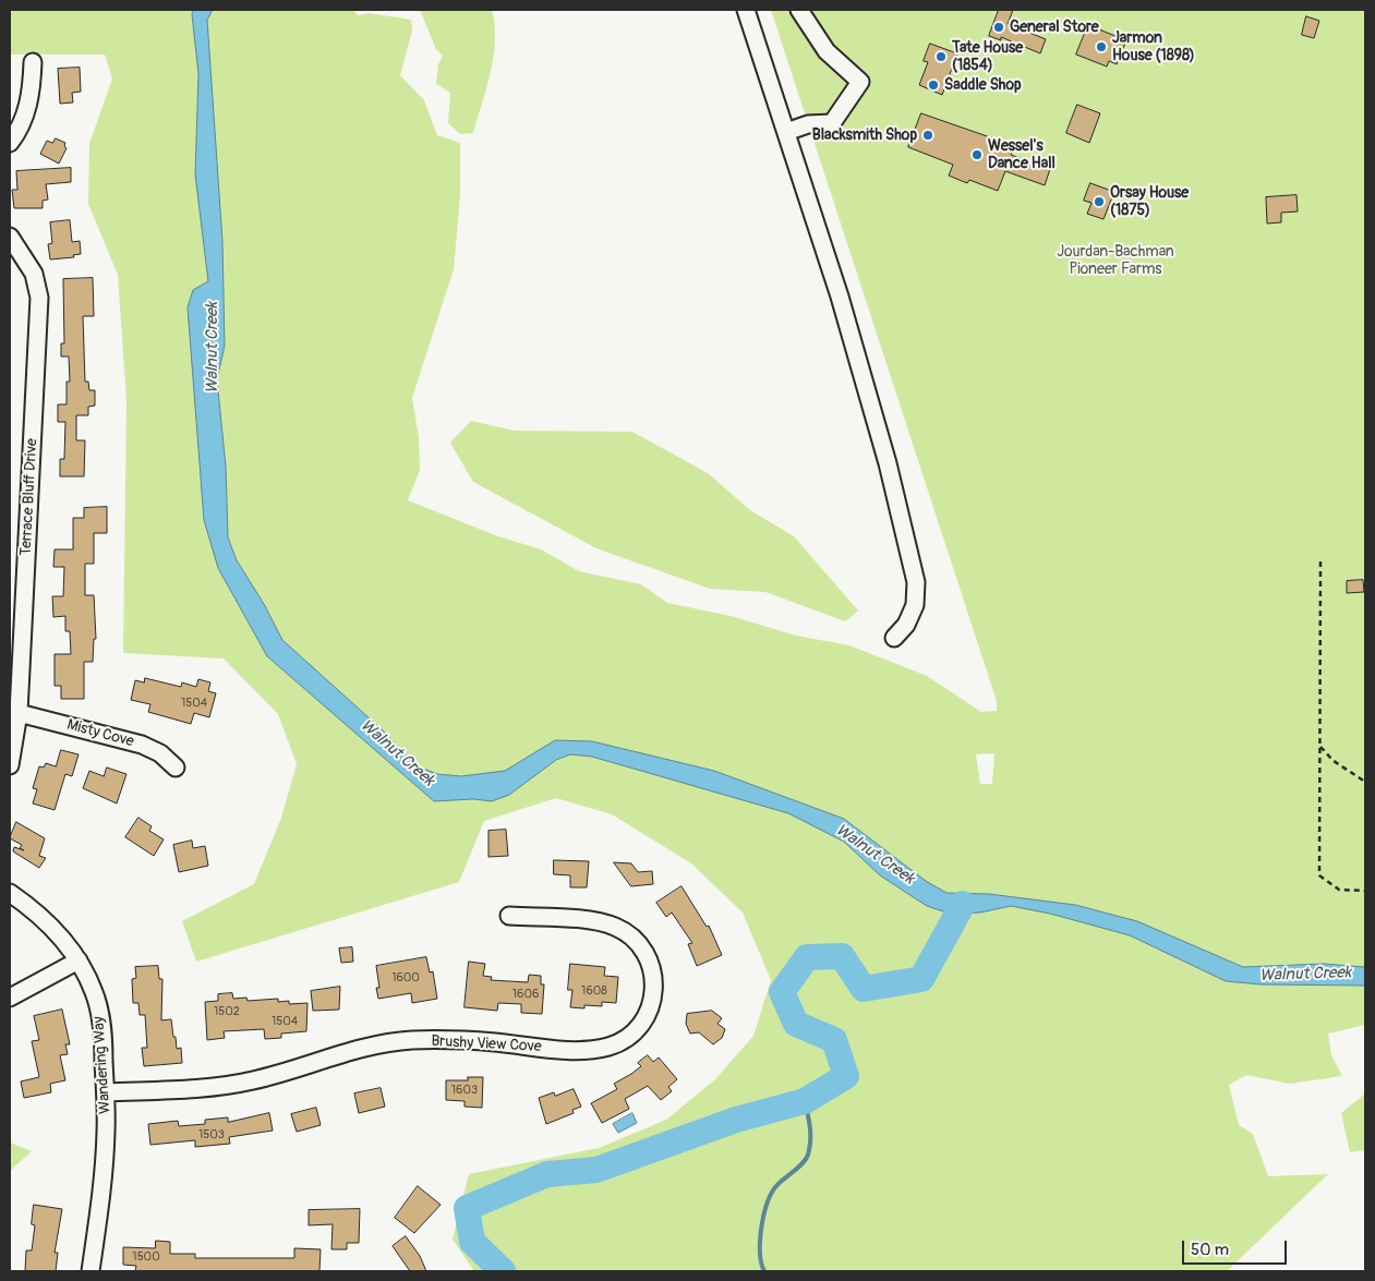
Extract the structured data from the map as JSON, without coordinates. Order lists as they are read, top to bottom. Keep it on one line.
{"streets":{"street":["Terrace Bluff Drive","Misty Cove","Brushy View Cove","Wandering Way"]},"crossings":[["Terrace Bluff Drive","Misty Cove"],["Brushy View Cove","Wandering Way"]],"water":["Walnut Creek"],"parks":["Jourdan-Bachman Pioneer Farms"],"places":["General Store","Jarmon House (1898)","Tate House (1854)","Saddle Shop","Blacksmith Shop","Wessel's Dance Hall","Orsay House (1875)"],"house_numbers":["1504","1600","1608","1606","1502","1504","1603","1503","1500"],"scale_bar":"50 m"}
